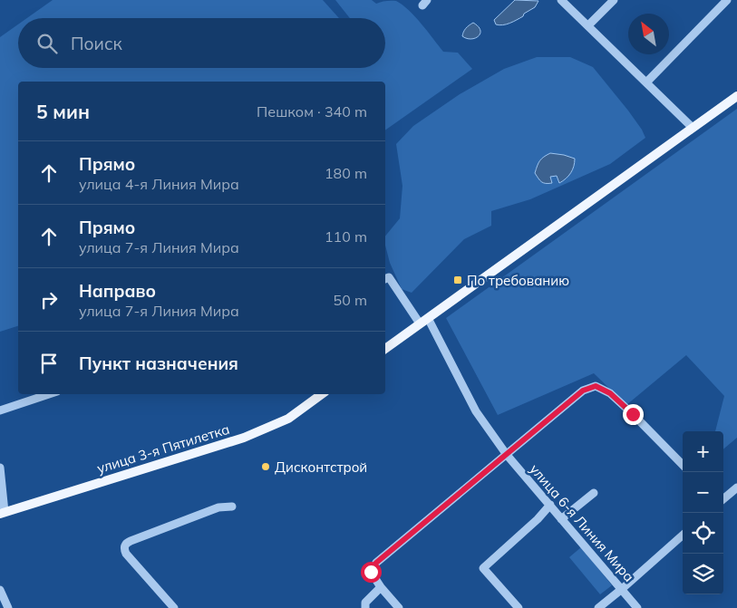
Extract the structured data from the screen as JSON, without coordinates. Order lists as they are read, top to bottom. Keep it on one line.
{"streets":{"main road":["улица 3-я Пятилетка"],"street":["улица 6-я Линия Мира"]},"places":{"transit":["По требованию"],"other":["Дисконтстрой"]},"north":"top left","page":{"search":"Поиск","heading":["5 мин","Пешком · 340 m"],"list":[["Прямо","улица 4-я Линия Мира","180 m"],["Прямо","улица 7-я Линия Мира","110 m"],["Направо","улица 7-я Линия Мира","50 m"],"Пункт назначения"],"map_buttons":["+","−"]}}
